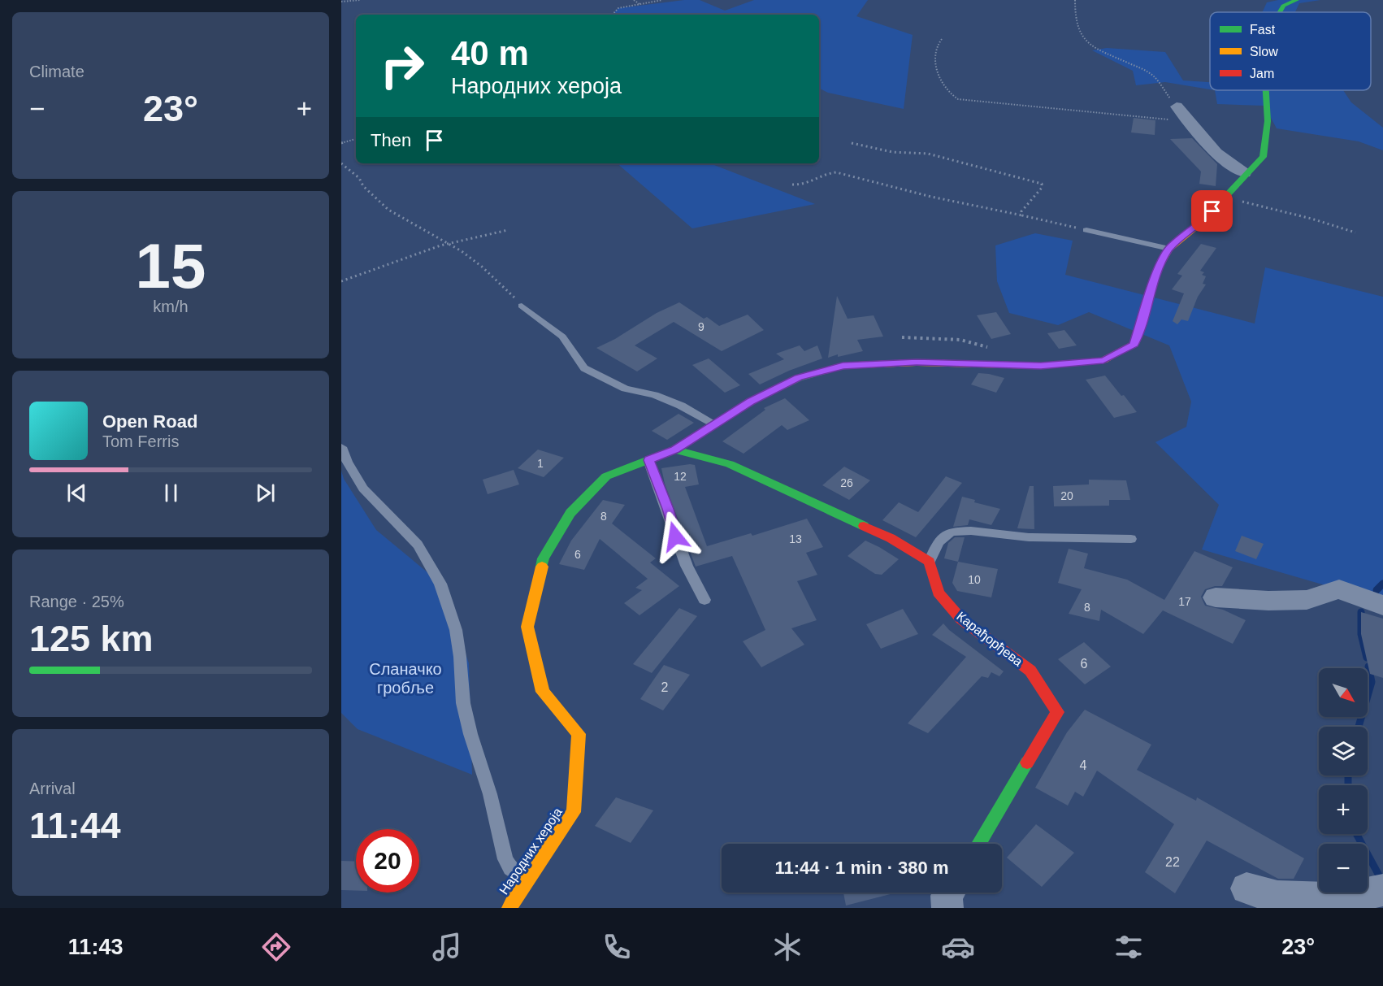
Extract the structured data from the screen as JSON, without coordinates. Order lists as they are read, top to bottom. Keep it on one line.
{"streets":{"street":["Карађорђева","Народних хероја"]},"parks":["Сланачко гробље"],"house_numbers":["9","1","12","26","20","8","13","6","10","17","8","6","2","4","22"],"legend":["Fast","Slow","Jam"],"north":"bottom right","page":{"tile":["Climate",["15","km/h"],["Range · 25%","125 km"],["Arrival","11:44"]],"turn":["40 m","Народних хероја"],"heat":["−","23°","+"],"then":"Then","song":["Open Road","Tom Ferris"],"map_buttons":["+","−"],"limit":"20","trip":"11:44 · 1 min · 380 m","tabs":["11:43","23°"]}}
